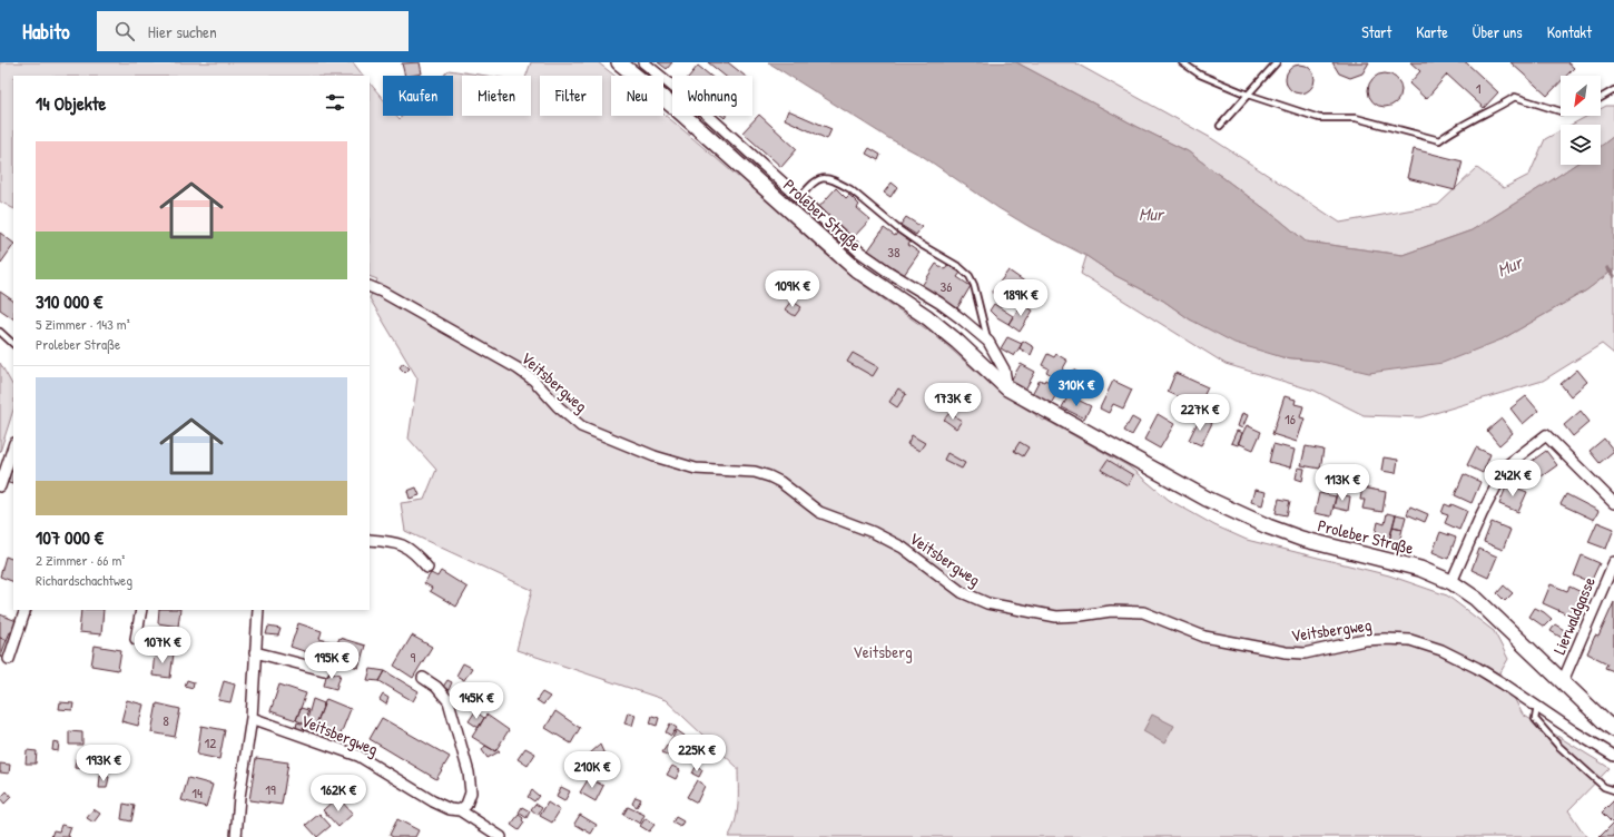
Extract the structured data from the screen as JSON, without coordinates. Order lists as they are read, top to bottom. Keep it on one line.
{"streets":{"main road":["Proleber Straße"],"street":["Veitsbergweg","Lierwaldgasse"]},"crossings":[["Proleber Straße","Lierwaldgasse"]],"water":["Mur"],"parks":["Veitsberg"],"house_numbers":["1","38","36","16","9","8","12","19","14"],"north":"bottom left","page":{"header":"Habito","search":"Hier suchen","nav":["Start","Karte","Über uns","Kontakt"],"chip":["Kaufen","Mieten","Filter","Neu","Wohnung"],"heading":"14 Objekte","list":[{"name":"310 000 €","note":"5 Zimmer · 143 m² · Proleber Straße"},{"name":"107 000 €","note":"2 Zimmer · 66 m² · Richardschachtweg"}],"price":["109K €","189K €","310K €","173K €","227K €","242K €","113K €","107K €","195K €","145K €","225K €","193K €","210K €","162K €"]}}
